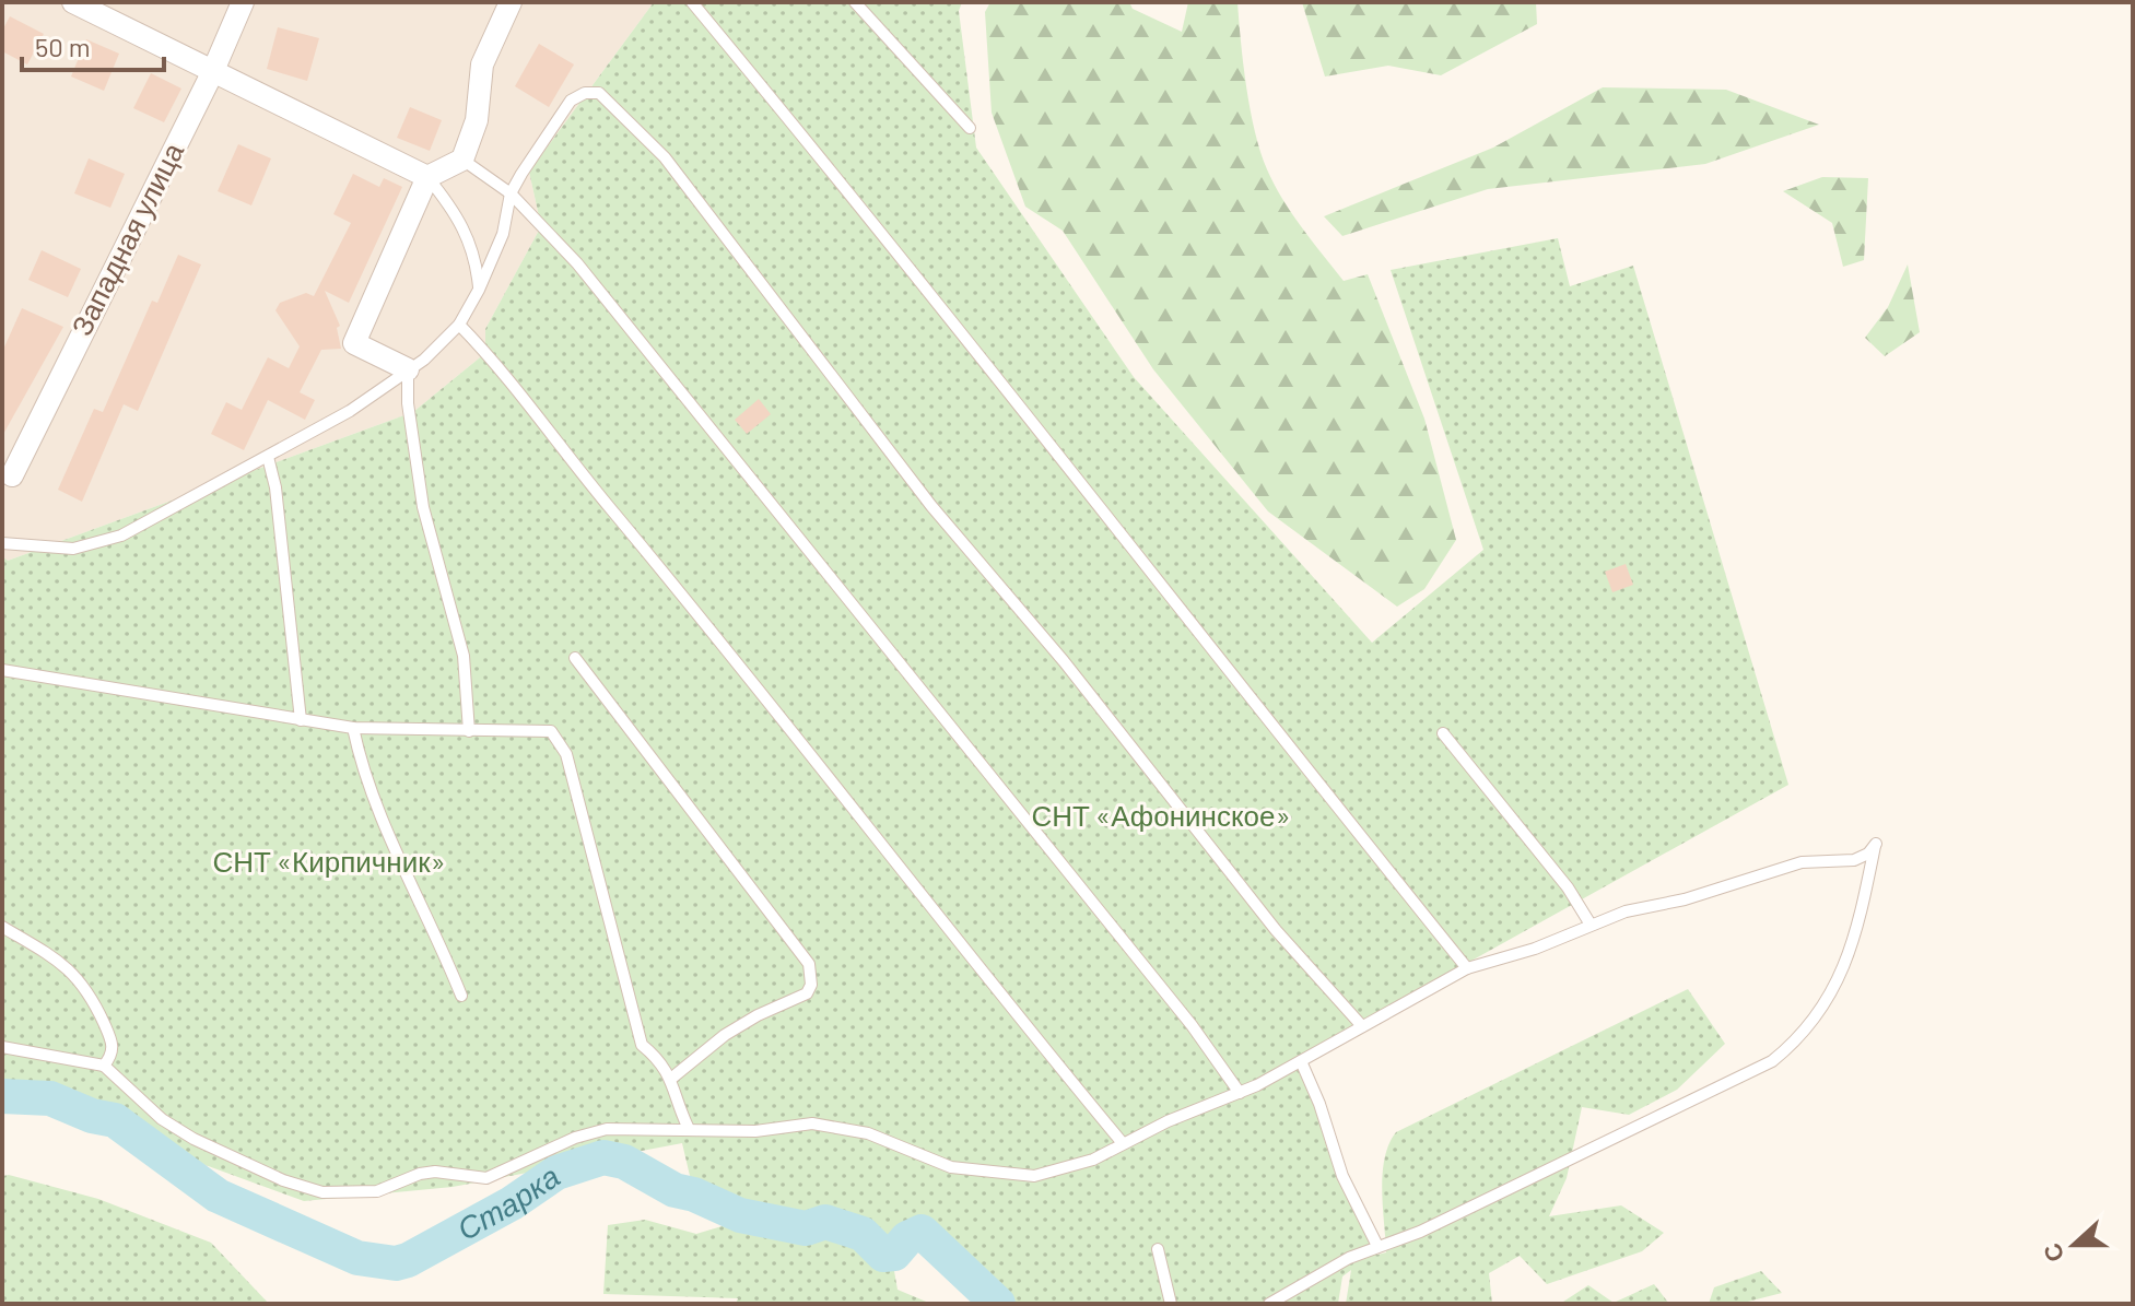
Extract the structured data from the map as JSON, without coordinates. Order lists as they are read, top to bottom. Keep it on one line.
{"streets":{"street":["Западная улица"]},"water":["Старка"],"parks":["СНТ «Афонинское»","СНТ «Кирпичник»"],"scale_bar":"50 m","north":"left"}
